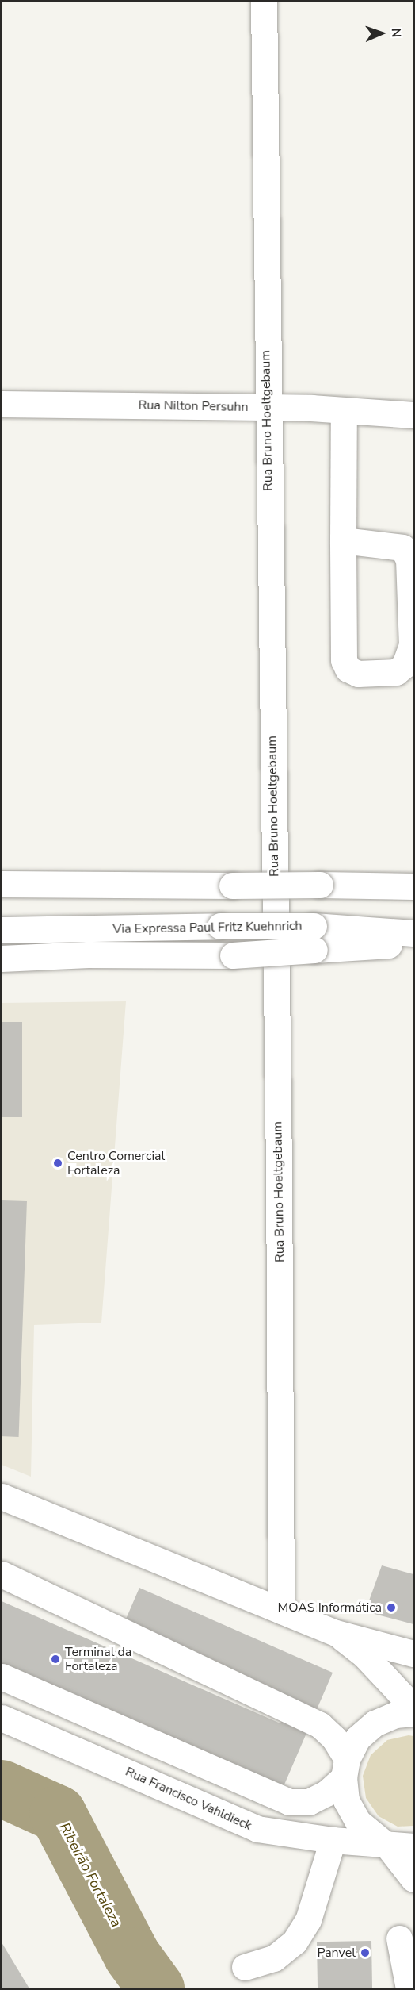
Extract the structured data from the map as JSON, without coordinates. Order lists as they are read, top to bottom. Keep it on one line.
{"streets":{"main road":["Rua Nilton Persuhn","Rua Bruno Hoeltgebaum","Via Expressa Paul Fritz Kuehnrich","Rua Francisco Vahldieck"]},"crossings":[["Rua Nilton Persuhn","Rua Bruno Hoeltgebaum"]],"water":["Ribeirão Fortaleza"],"places":["Centro Comercial Fortaleza","MOAS Informática","Terminal da Fortaleza","Panvel"],"north":"right"}
